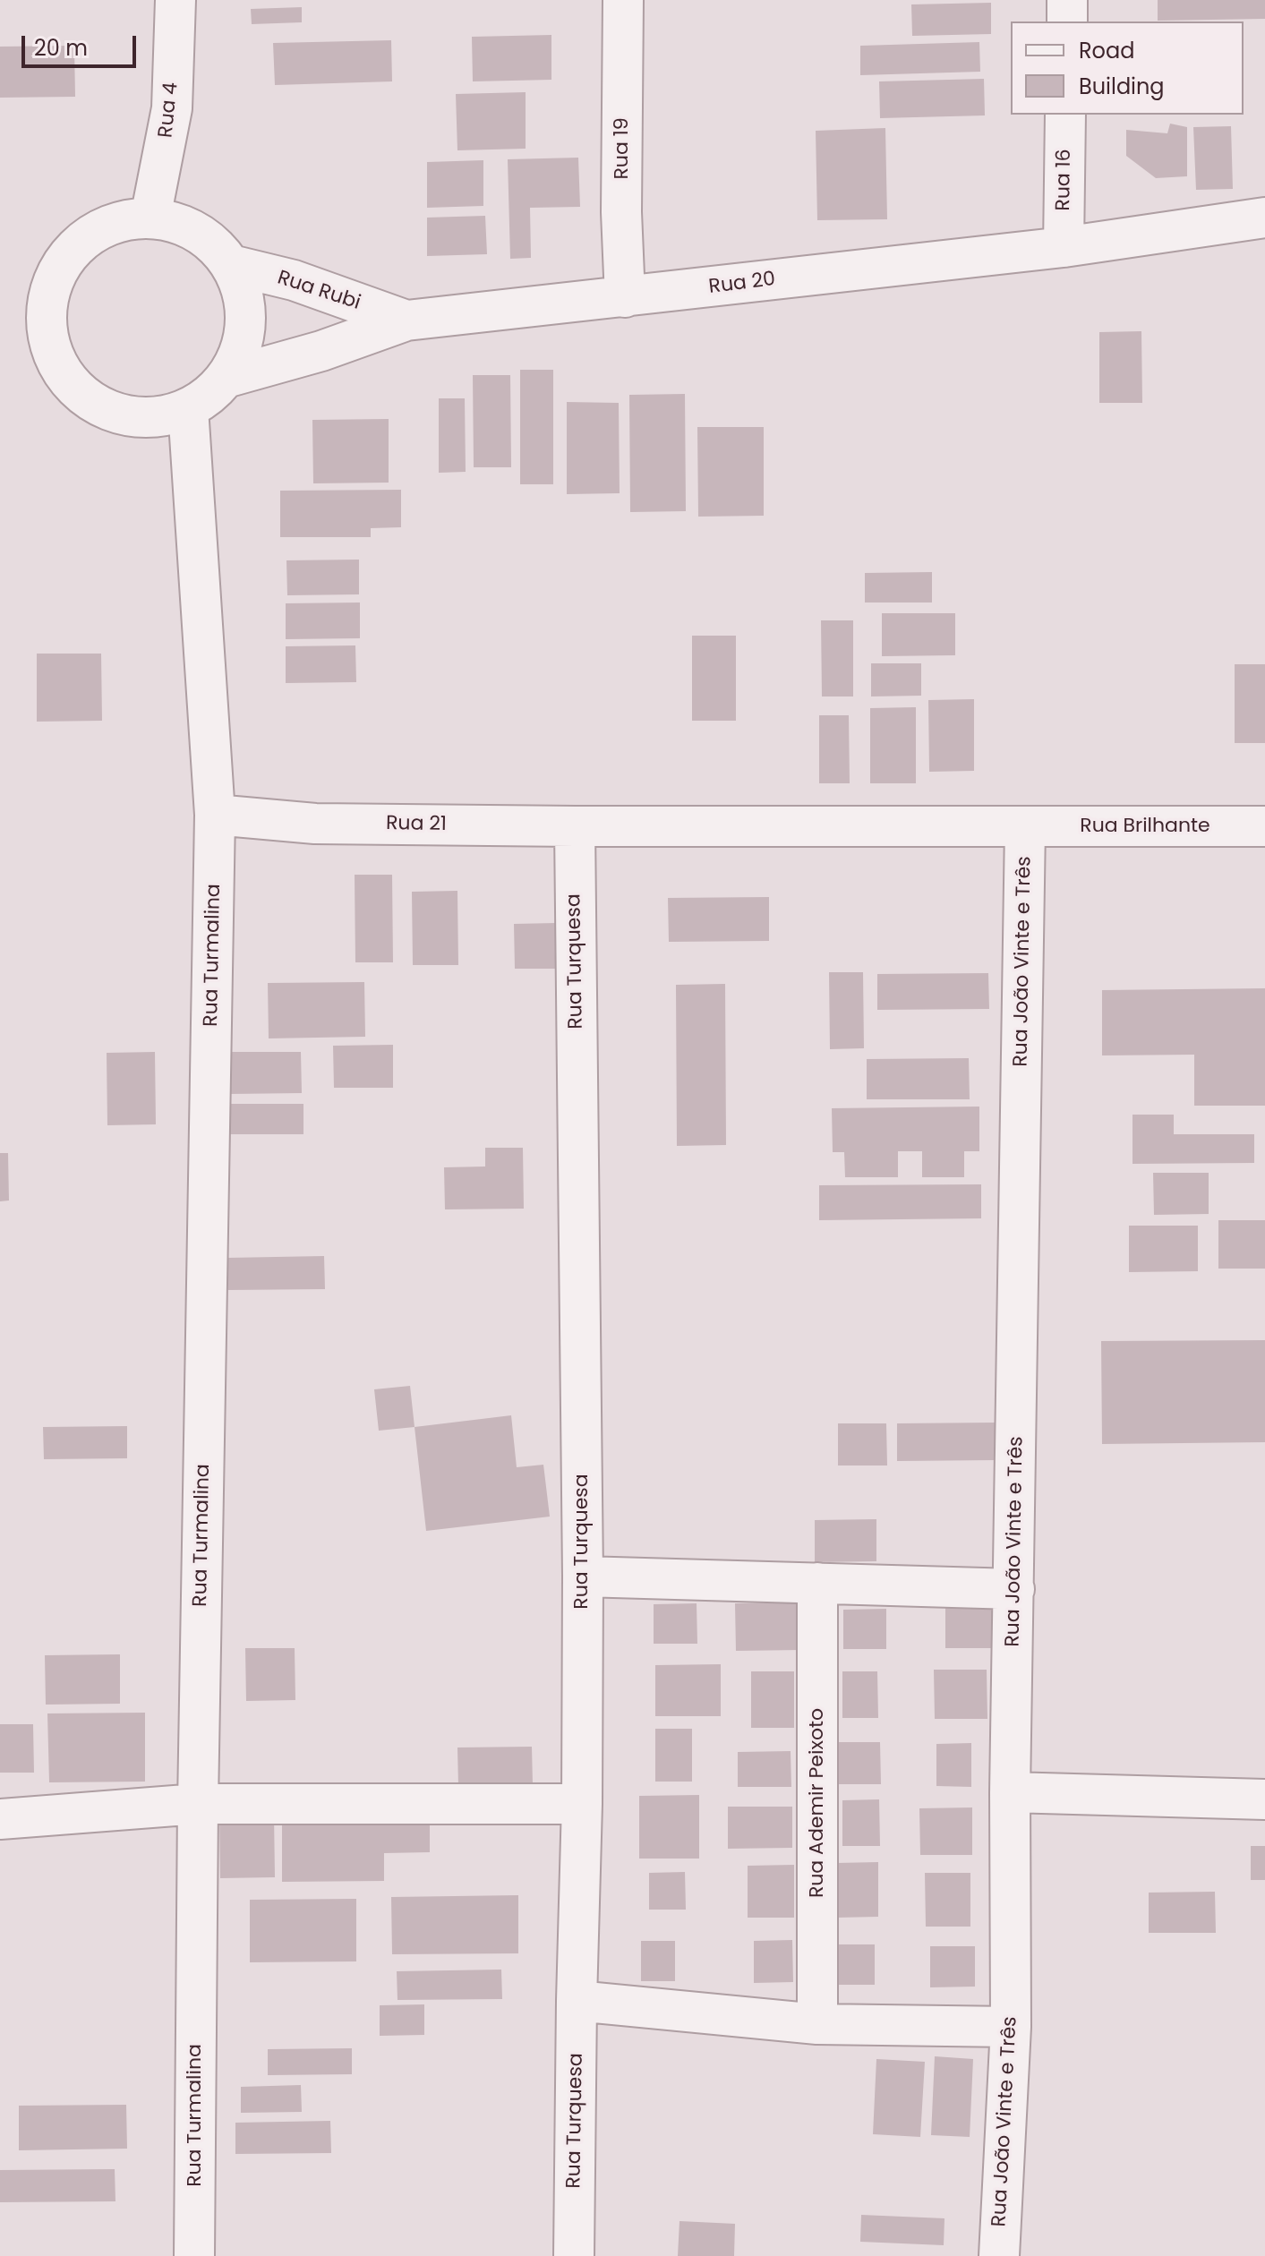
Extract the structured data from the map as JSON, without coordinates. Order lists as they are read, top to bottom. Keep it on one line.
{"streets":{"street":["Rua 4","Rua 19","Rua 16","Rua 20","Rua Rubi","Rua 21","Rua Brilhante","Rua Turmalina","Rua Turquesa","Rua João Vinte e Três","Rua Ademir Peixoto"]},"crossings":[["Rua 4","Rua 20"],["Rua 4","Rua Rubi"],["Rua 19","Rua 20"],["Rua 16","Rua 20"],["Rua 20","Rua Rubi"],["Rua 21","Rua Brilhante"],["Rua 21","Rua Turmalina"],["Rua 21","Rua Turquesa"],["Rua 21","Rua João Vinte e Três"],["Rua Brilhante","Rua João Vinte e Três"]],"legend":["Road","Building"],"scale_bar":"20 m"}
